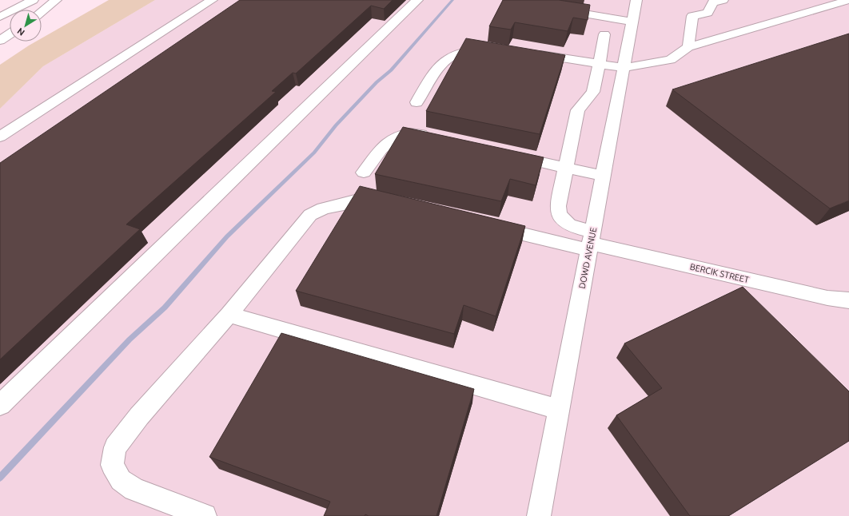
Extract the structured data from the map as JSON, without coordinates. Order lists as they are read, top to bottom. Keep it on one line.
{"streets":{"main road":["DOWD AVENUE","BERCIK STREET"]},"crossings":[["DOWD AVENUE","BERCIK STREET"]],"north":"bottom left"}
